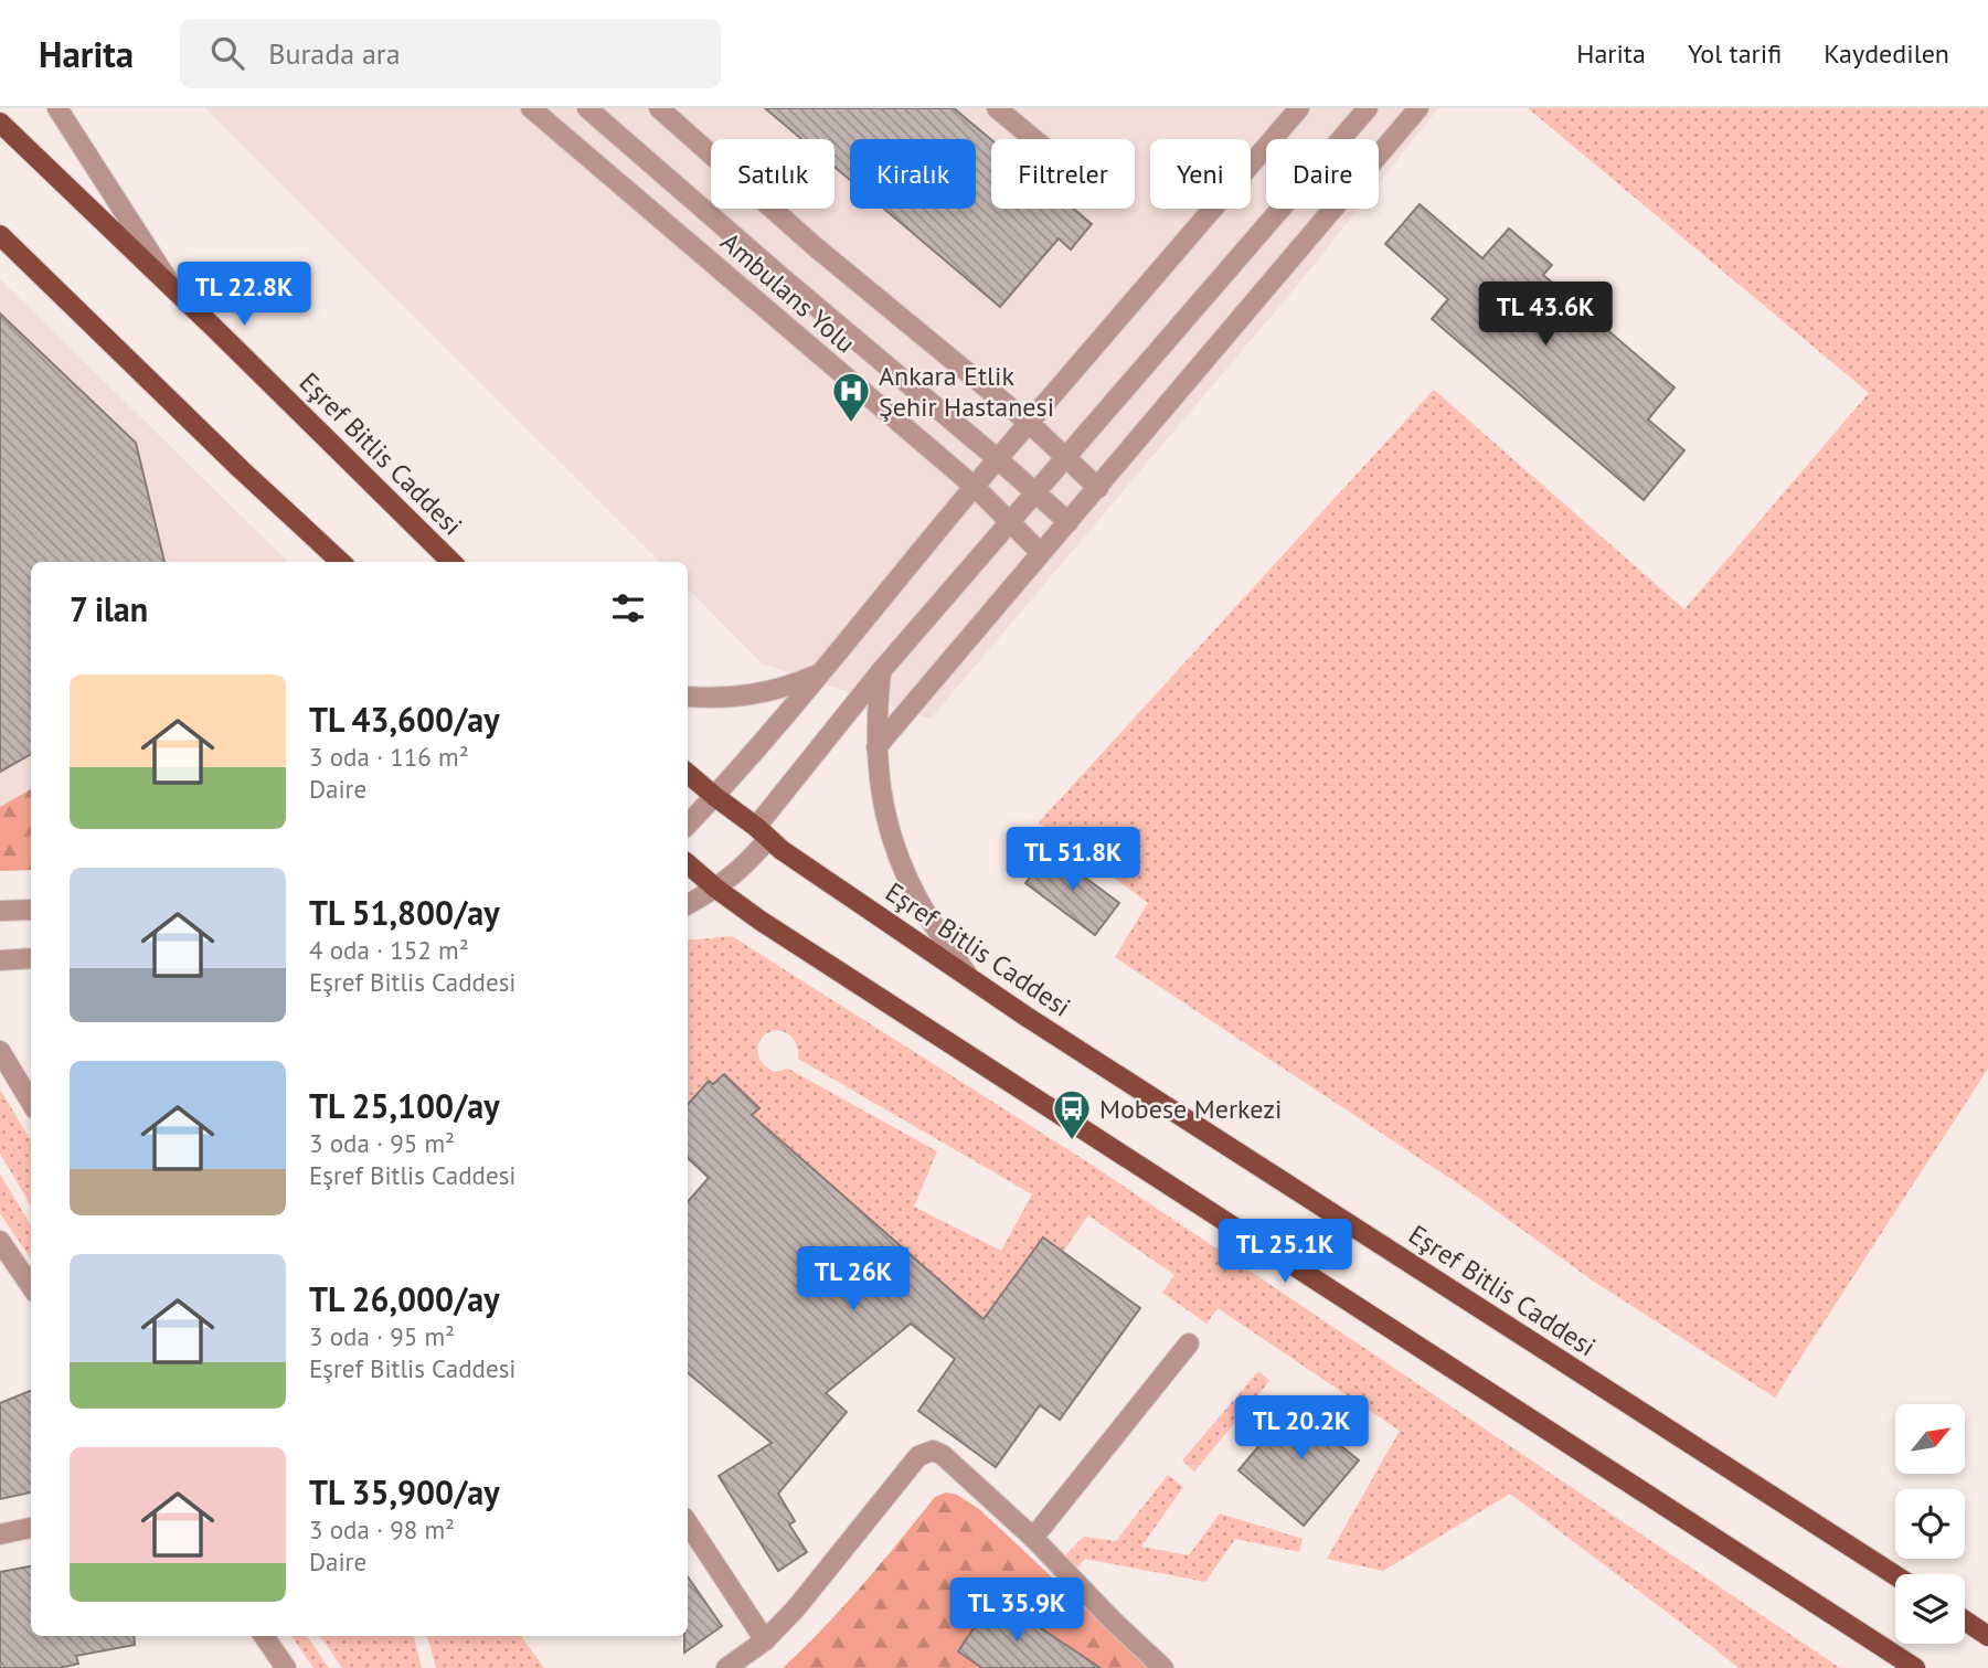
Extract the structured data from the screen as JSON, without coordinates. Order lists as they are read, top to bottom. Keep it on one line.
{"streets":{"main road":["Eşref Bitlis Caddesi"],"street":["Ambulans Yolu"]},"places":{"hospital":["Ankara Etlik Şehir Hastanesi"],"bus stop":["Mobese Merkezi"]},"north":"top right","page":{"header":"Harita","search":"Burada ara","nav":["Harita","Yol tarifi","Kaydedilen"],"chip":["Satılık","Kiralık","Filtreler","Yeni","Daire"],"price":["TL 22.8K","TL 43.6K","TL 51.8K","TL 25.1K","TL 26K","TL 20.2K","TL 35.9K"],"heading":"7 ilan","list":[{"name":"TL 43,600/ay","note":"3 oda · 116 m² · Daire"},{"name":"TL 51,800/ay","note":"4 oda · 152 m² · Eşref Bitlis Caddesi"},{"name":"TL 25,100/ay","note":"3 oda · 95 m² · Eşref Bitlis Caddesi"},{"name":"TL 26,000/ay","note":"3 oda · 95 m² · Eşref Bitlis Caddesi"},{"name":"TL 35,900/ay","note":"3 oda · 98 m² · Daire"}]}}
